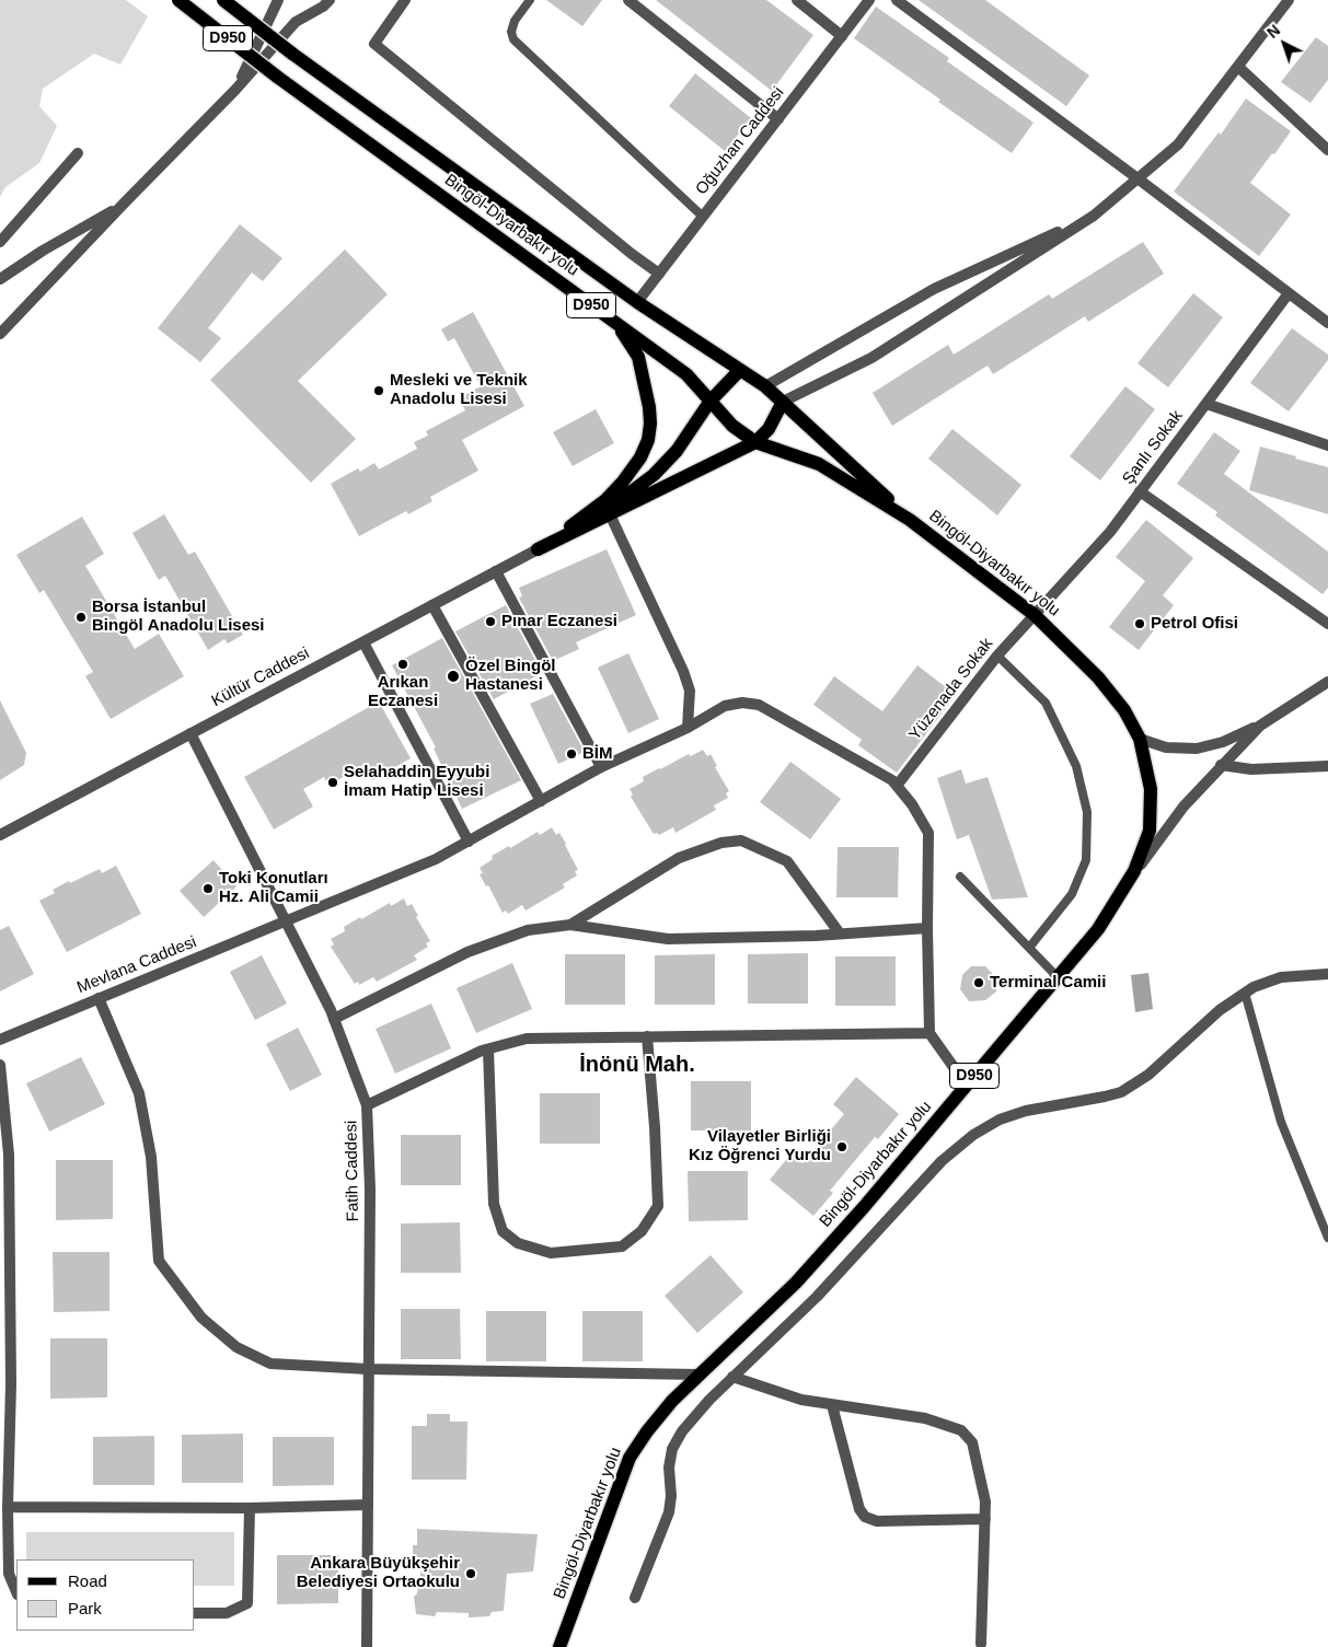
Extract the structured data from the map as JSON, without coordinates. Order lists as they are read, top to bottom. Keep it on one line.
{"streets":{"main road":["D950","Bingöl-Diyarbakır yolu"],"street":["Oğuzhan Caddesi","Şanlı Sokak","Kültür Caddesi","Yüzenada Sokak","Mevlana Caddesi","Fatih Caddesi"]},"crossings":[["Oğuzhan Caddesi","Bingöl-Diyarbakır yolu"],["Bingöl-Diyarbakır yolu","Şanlı Sokak"],["Bingöl-Diyarbakır yolu","Yüzenada Sokak"],["Şanlı Sokak","Yüzenada Sokak"],["Kültür Caddesi","Fatih Caddesi"],["Yüzenada Sokak","Mevlana Caddesi"],["Mevlana Caddesi","Fatih Caddesi"]],"districts":["İnönü Mah."],"places":["Mesleki ve Teknik Anadolu Lisesi","Borsa İstanbul Bingöl Anadolu Lisesi","Pınar Eczanesi","Petrol Ofisi","Arıkan Eczanesi","Özel Bingöl Hastanesi","BİM","Selahaddin Eyyubi İmam Hatip Lisesi","Toki Konutları Hz. Ali Camii","Terminal Camii","Vilayetler Birliği Kız Öğrenci Yurdu","Ankara Büyükşehir Belediyesi Ortaokulu"],"legend":["Road","Park"],"north":"top left"}
